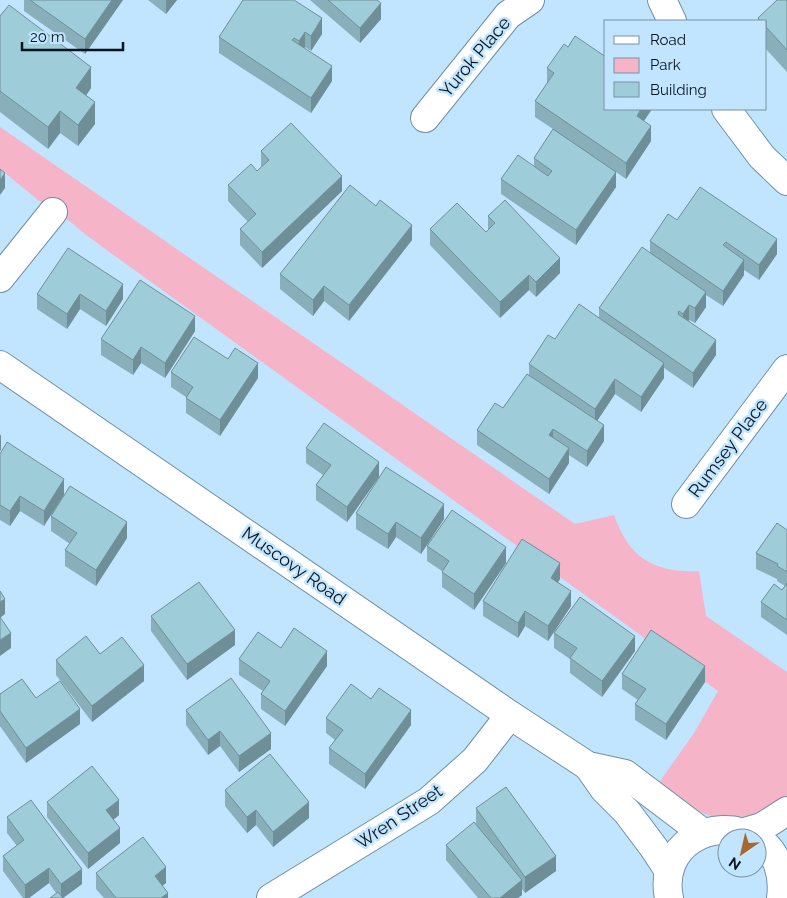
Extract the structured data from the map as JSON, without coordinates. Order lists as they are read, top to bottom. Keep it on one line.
{"streets":{"street":["Yurok Place","Rumsey Place","Muscovy Road","Wren Street"]},"crossings":[["Muscovy Road","Wren Street"]],"legend":["Road","Park","Building"],"scale_bar":"20 m","north":"bottom left"}
